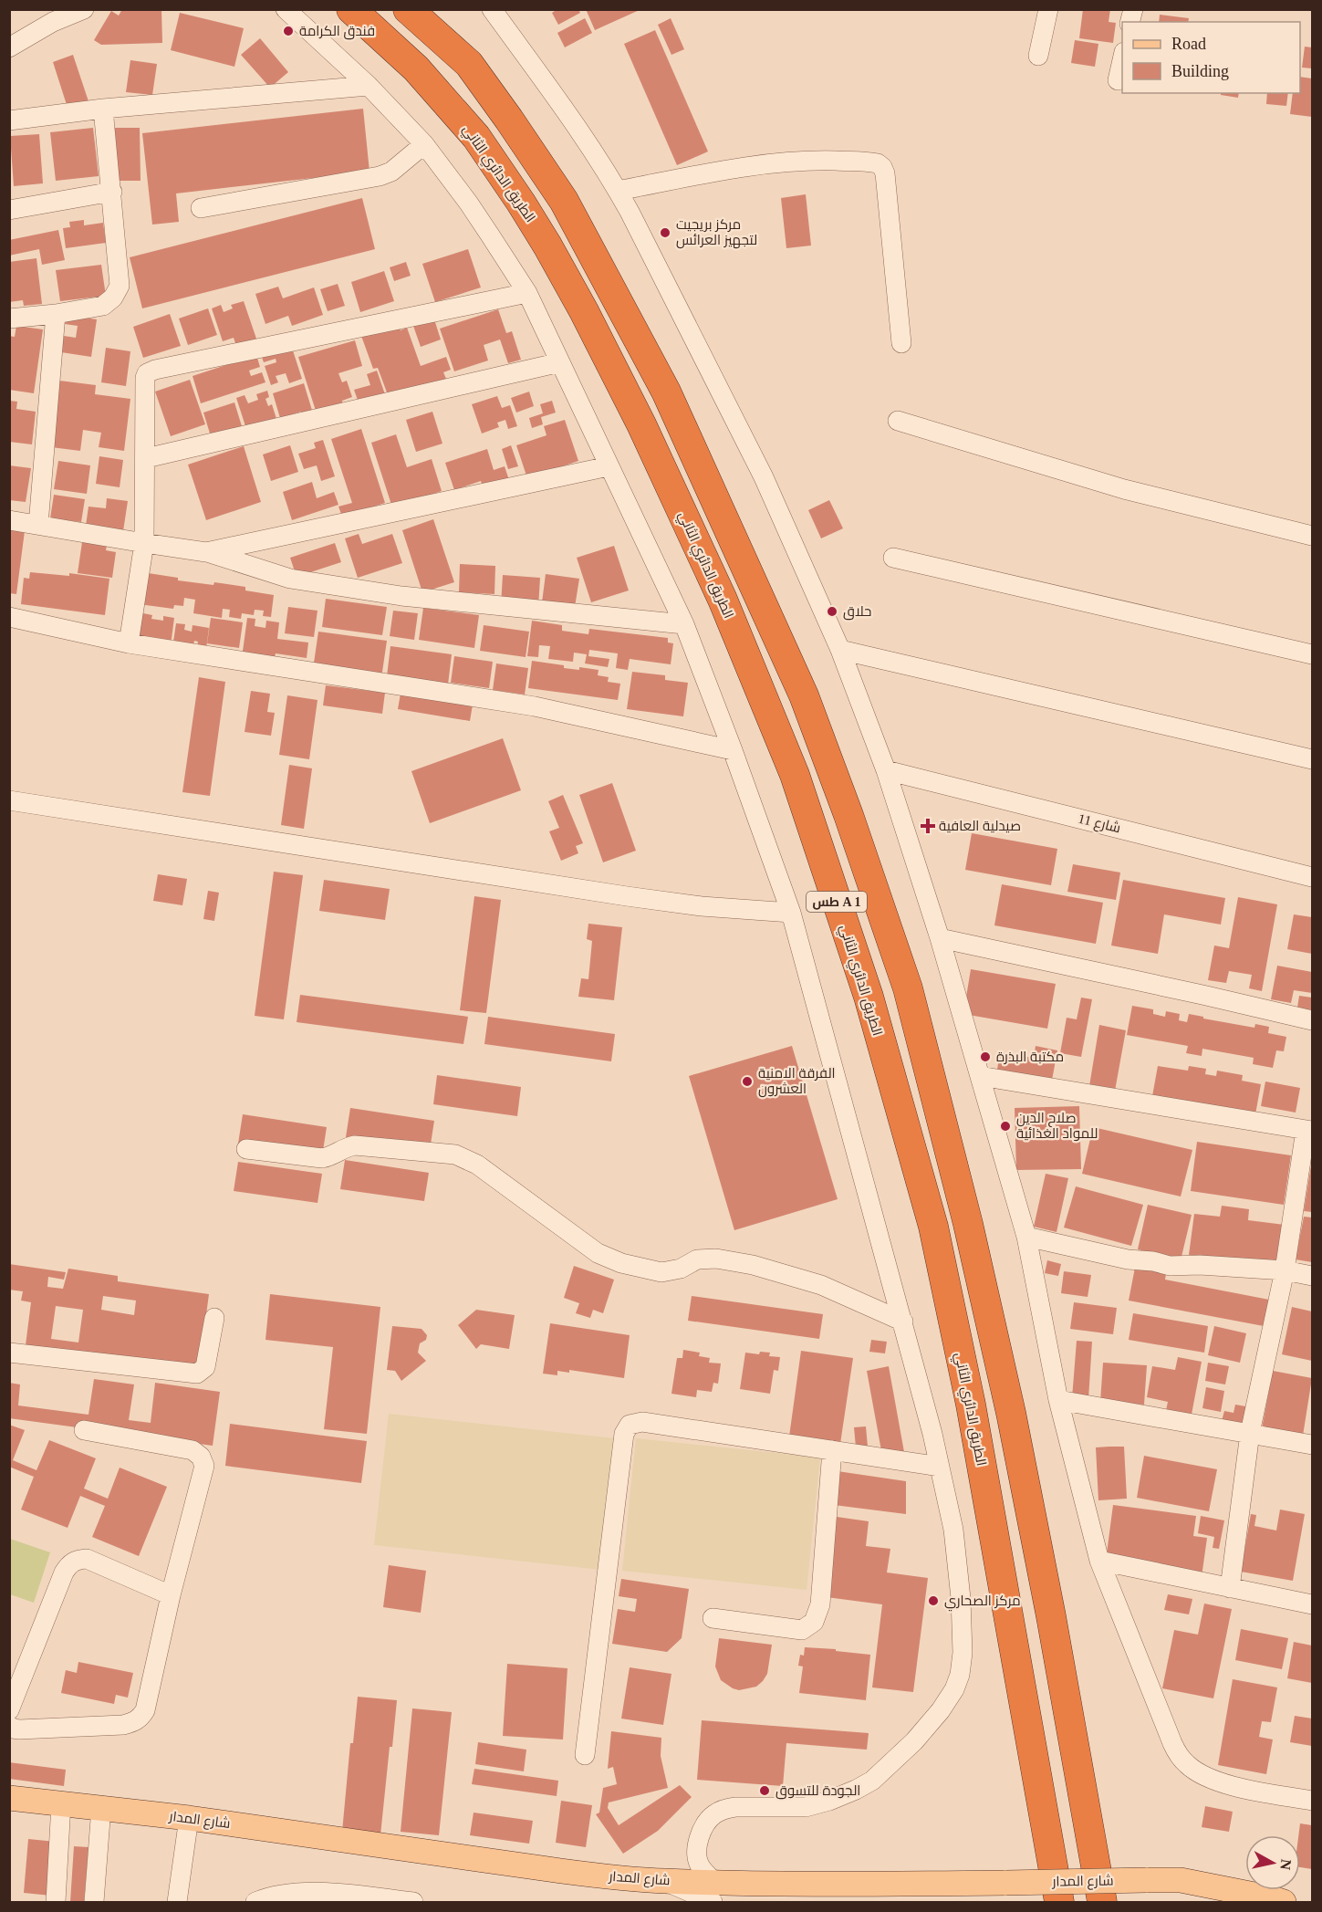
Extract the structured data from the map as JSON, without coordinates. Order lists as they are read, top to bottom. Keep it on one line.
{"streets":{"highway":["الطريق الدائري الثاني","طس A 1"],"main road":["شارع المدار"],"street":["شارع 11"]},"places":{"other":["فندق الكرامة","مركز بريجيت لتجهيز العرائس","حلاق","مكتبة البذرة","الفرقة الامنية العشرون","صلاح الدين للمواد الغذائية","مركز الصحاري","الجودة للتسوق"],"health":["صيدلية العافية"]},"legend":["Road","Building"],"north":"right"}
